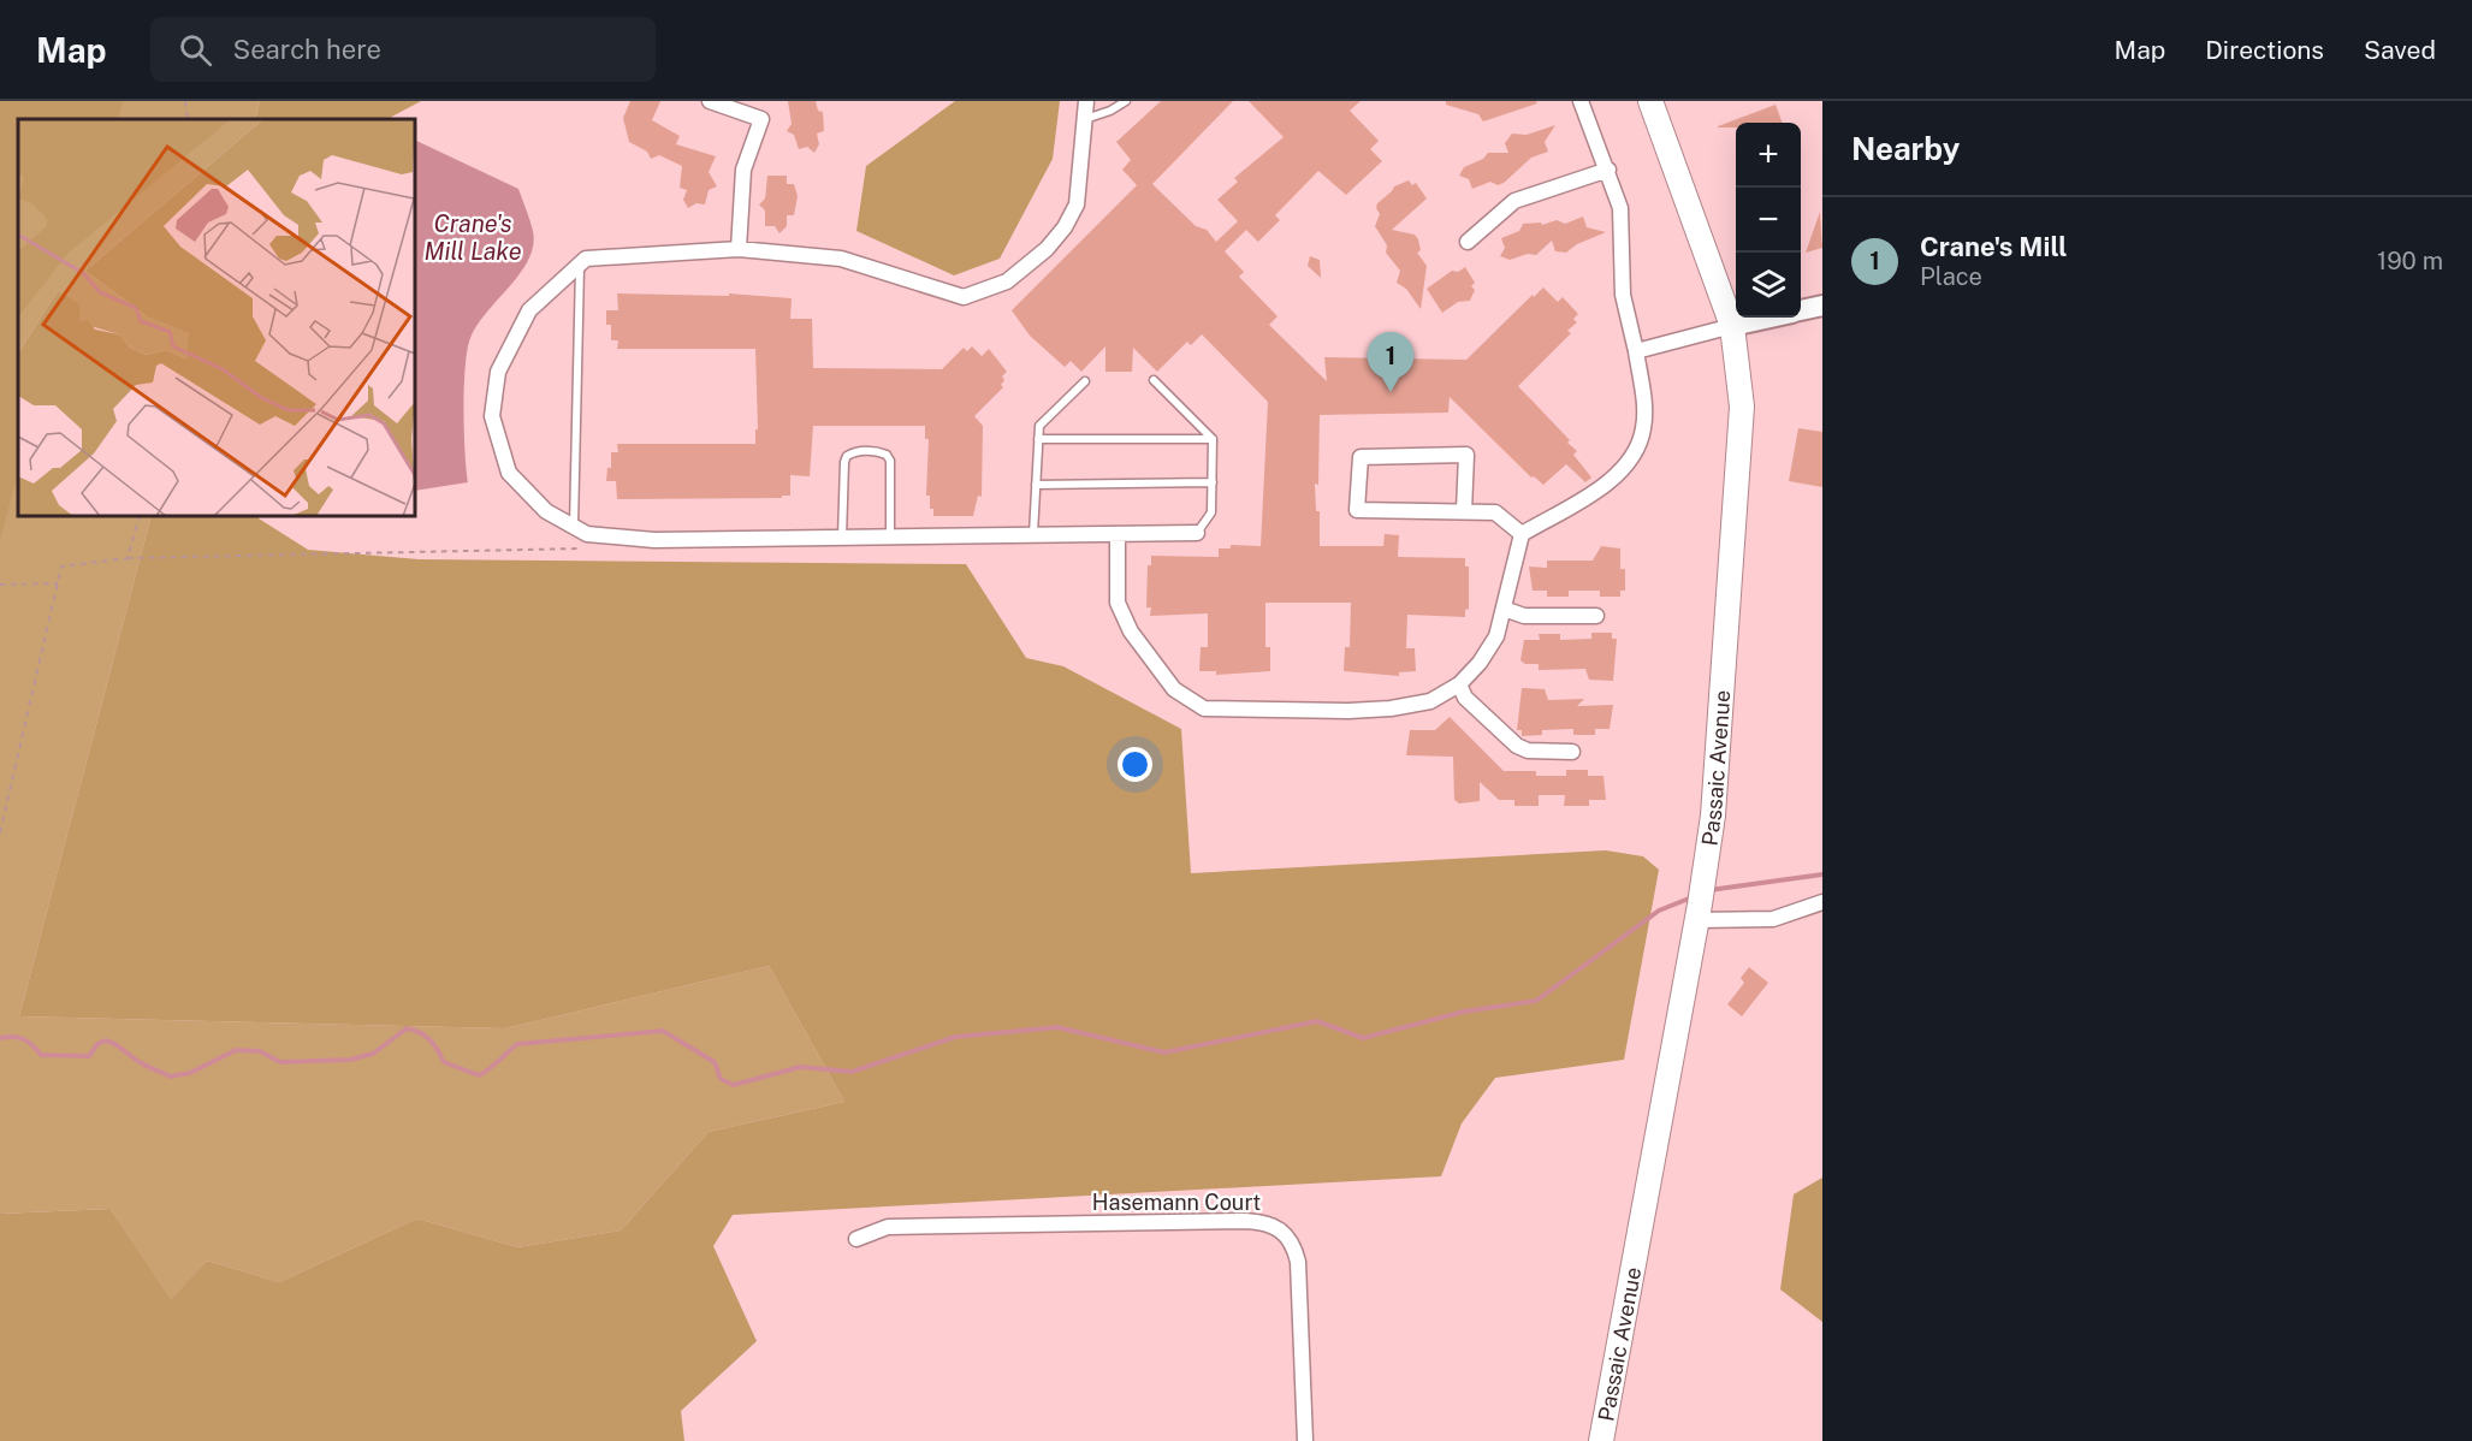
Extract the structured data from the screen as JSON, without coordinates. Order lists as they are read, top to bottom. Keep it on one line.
{"streets":{"main road":["Passaic Avenue"],"street":["Hasemann Court"]},"water":["Crane's Mill Lake"],"page":{"header":"Map","search":"Search here","nav":["Map","Directions","Saved"],"heading":"Nearby","map_buttons":["+","−"],"list":[{"mark":"1","name":"Crane's Mill","note":"Place","value":"190 m"}],"pins":"1"}}
